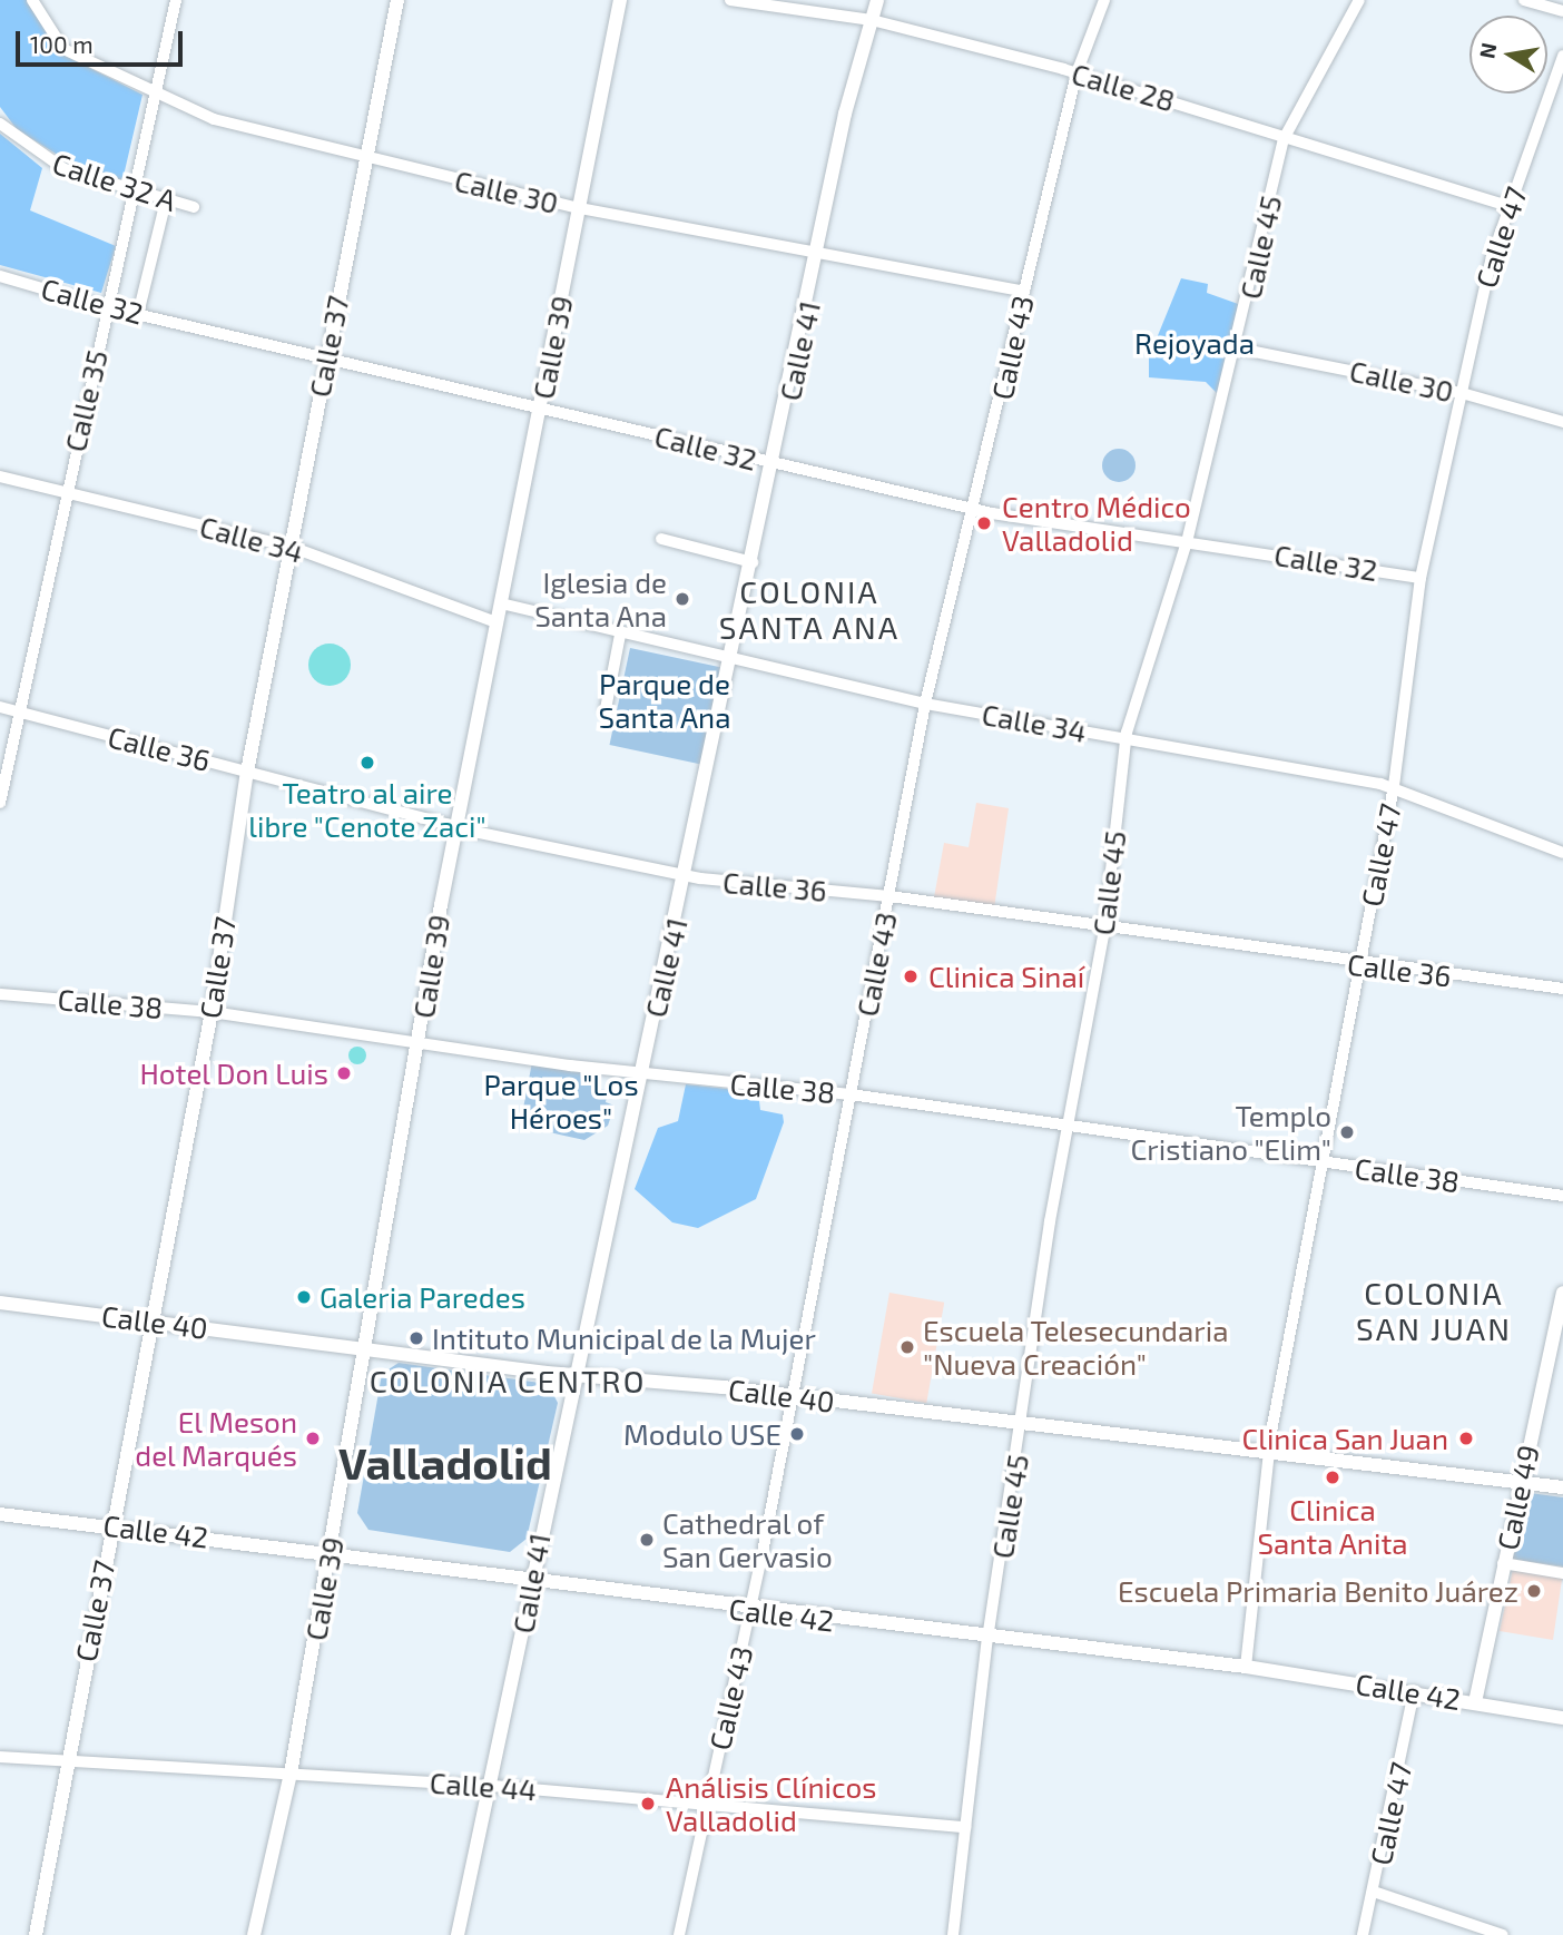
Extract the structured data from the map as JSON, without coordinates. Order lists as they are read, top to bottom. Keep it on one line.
{"streets":{"main road":["Calle 37","Calle 39","Calle 41","Calle 40","Calle 49","Calle 42"],"street":["Calle 28","Calle 32 A","Calle 30","Calle 47","Calle 45","Calle 32","Calle 43","Calle 35","Calle 34","Calle 36","Calle 38","Calle 44"]},"crossings":[["Calle 28","Calle 47"],["Calle 28","Calle 45"],["Calle 28","Calle 43"],["Calle 28","Calle 41"],["Calle 32 A","Calle 35"],["Calle 30","Calle 47"],["Calle 30","Calle 45"],["Calle 30","Calle 37"],["Calle 30","Calle 39"],["Calle 30","Calle 43"],["Calle 30","Calle 41"],["Calle 30","Calle 35"],["Calle 47","Calle 32"],["Calle 47","Calle 34"],["Calle 47","Calle 36"],["Calle 47","Calle 38"],["Calle 47","Calle 40"],["Calle 47","Calle 42"],["Calle 45","Calle 32"],["Calle 45","Calle 34"],["Calle 45","Calle 36"],["Calle 45","Calle 38"],["Calle 45","Calle 40"],["Calle 45","Calle 42"],["Calle 45","Calle 44"],["Calle 32","Calle 37"],["Calle 32","Calle 39"],["Calle 32","Calle 43"],["Calle 32","Calle 41"],["Calle 32","Calle 35"],["Calle 37","Calle 34"],["Calle 37","Calle 36"],["Calle 37","Calle 38"],["Calle 37","Calle 40"],["Calle 37","Calle 42"],["Calle 37","Calle 44"],["Calle 39","Calle 34"],["Calle 39","Calle 36"],["Calle 39","Calle 38"],["Calle 39","Calle 40"],["Calle 39","Calle 42"],["Calle 39","Calle 44"],["Calle 43","Calle 34"],["Calle 43","Calle 36"],["Calle 43","Calle 38"],["Calle 43","Calle 40"],["Calle 43","Calle 42"],["Calle 43","Calle 44"],["Calle 41","Calle 34"],["Calle 41","Calle 36"],["Calle 41","Calle 38"],["Calle 41","Calle 40"],["Calle 41","Calle 42"],["Calle 41","Calle 44"],["Calle 35","Calle 34"],["Calle 35","Calle 36"],["Calle 40","Calle 49"],["Calle 49","Calle 42"]],"districts":["COLONIA SANTA ANA","COLONIA SAN JUAN","COLONIA CENTRO","Valladolid"],"parks":["Rejoyada","Parque de Santa Ana","Parque \"Los Héroes\""],"places":["Centro Médico Valladolid","Iglesia de Santa Ana","Teatro al aire libre \"Cenote Zaci\"","Clinica Sinaí","Hotel Don Luis","Templo Cristiano \"Elim\"","Galeria Paredes","Intituto Municipal de la Mujer","Escuela Telesecundaria \"Nueva Creación\"","Modulo USE","El Meson del Marqués","Clinica San Juan","Clinica Santa Anita","Cathedral of San Gervasio","Escuela Primaria Benito Juárez","Análisis Clínicos Valladolid"],"scale_bar":"100 m","north":"left"}
